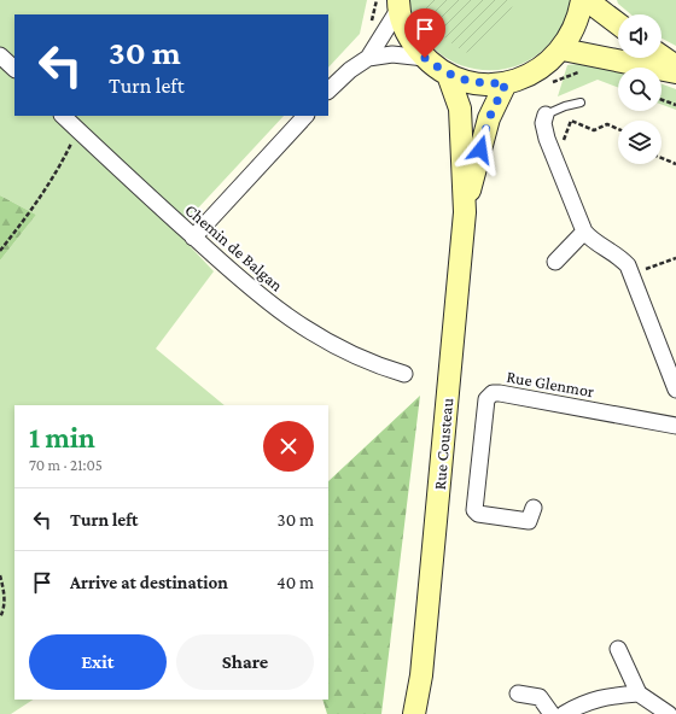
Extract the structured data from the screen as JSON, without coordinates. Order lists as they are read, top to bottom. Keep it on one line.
{"streets":{"main road":["Rue Cousteau"],"street":["Chemin de Balgan","Rue Glenmor"]},"page":{"turn":["30 m","Turn left"],"heading":["1 min","70 m · 21:05"],"list":[{"name":"Turn left","value":"30 m"},{"name":"Arrive at destination","value":"40 m"}],"buttons":["Exit","Share"]}}
